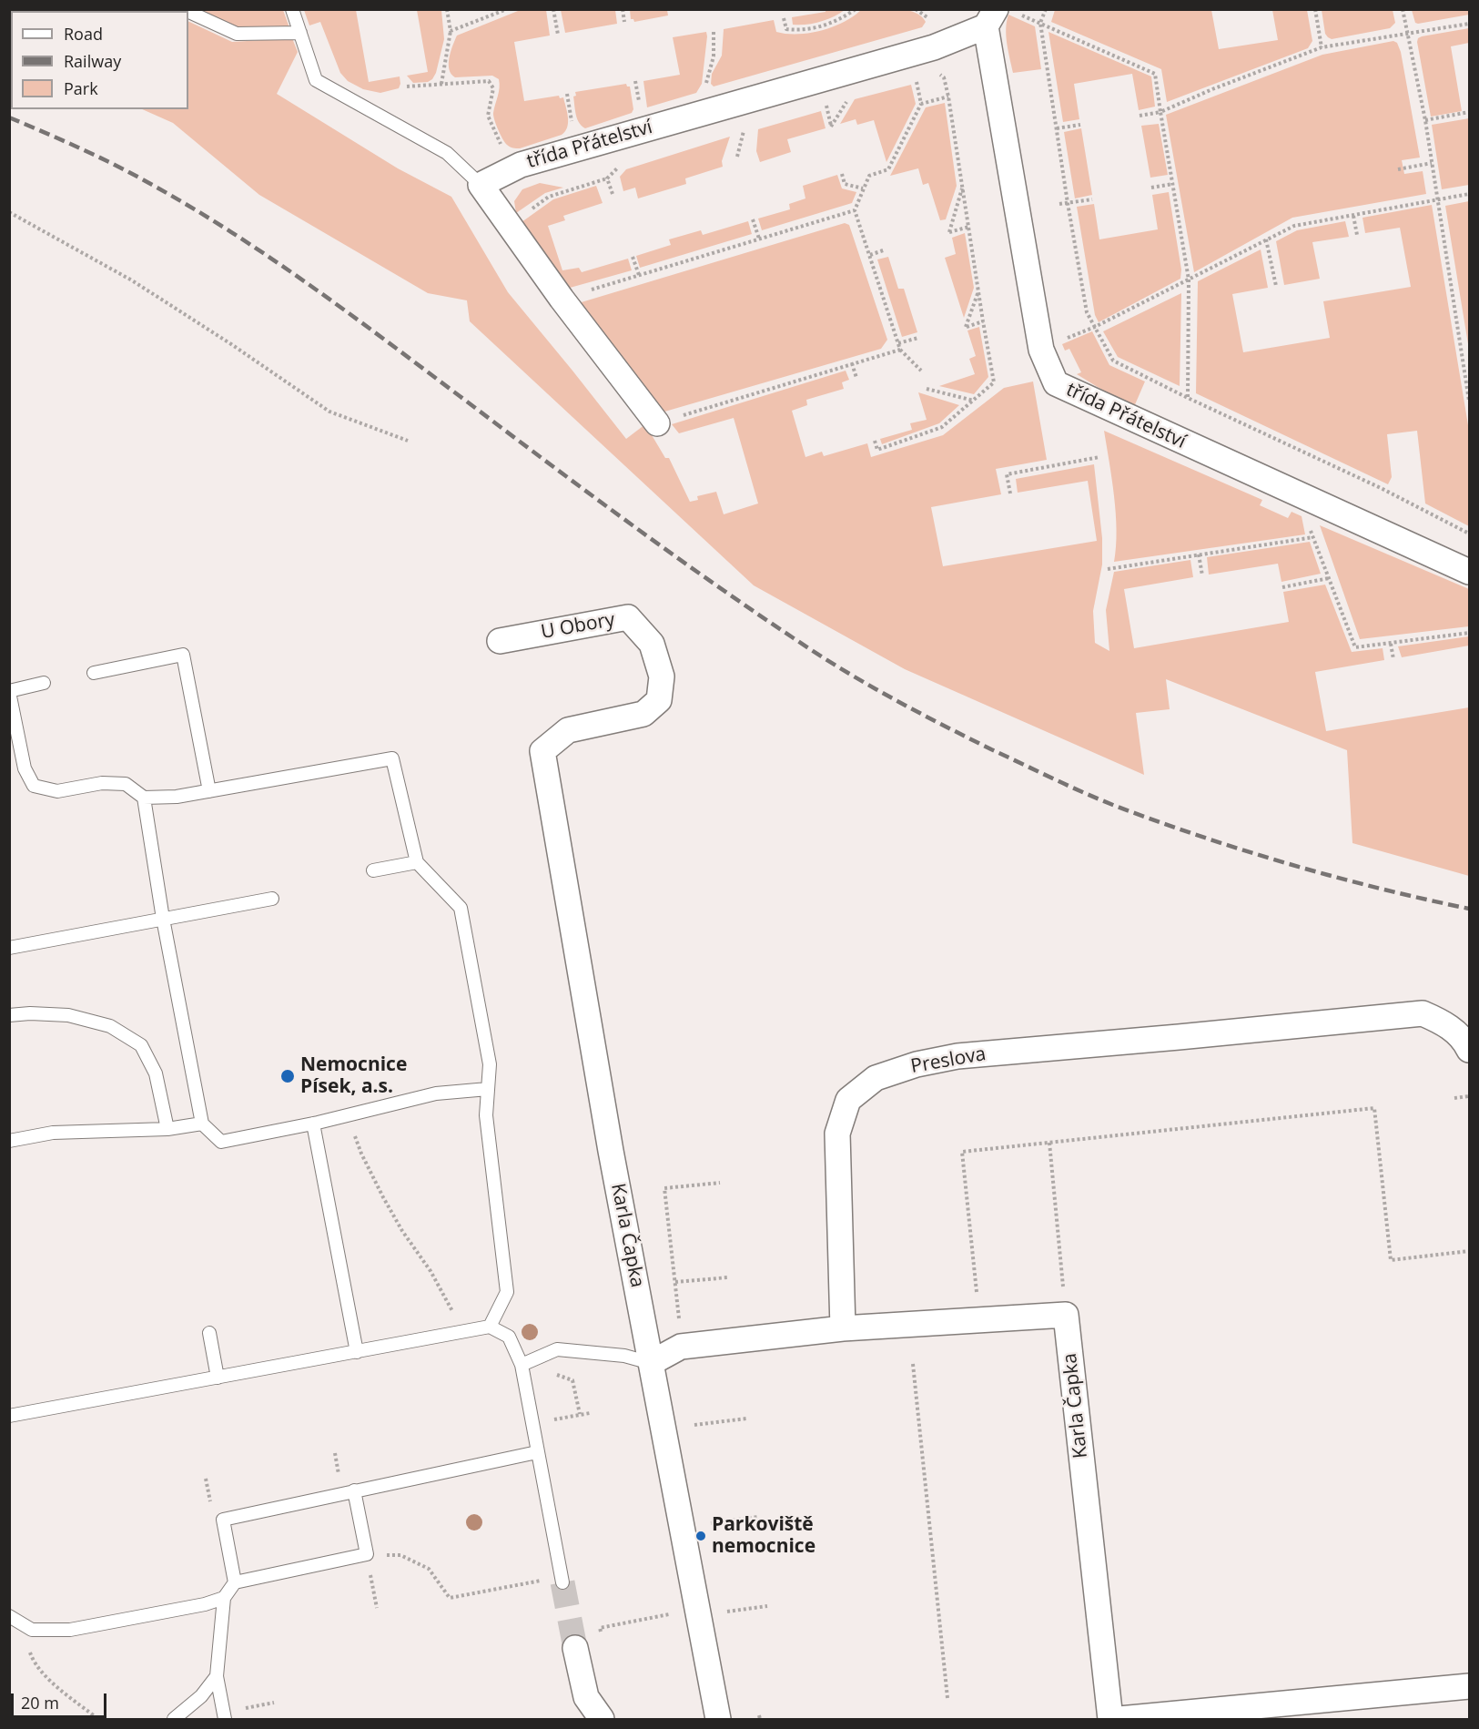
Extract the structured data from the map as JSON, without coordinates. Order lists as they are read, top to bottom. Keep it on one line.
{"streets":{"street":["třída Přátelství","U Obory","Preslova","Karla Čapka"]},"crossings":[["U Obory","Karla Čapka"]],"places":["Nemocnice Písek, a.s.","Parkoviště nemocnice"],"legend":["Road","Railway","Park"],"scale_bar":"20 m"}
